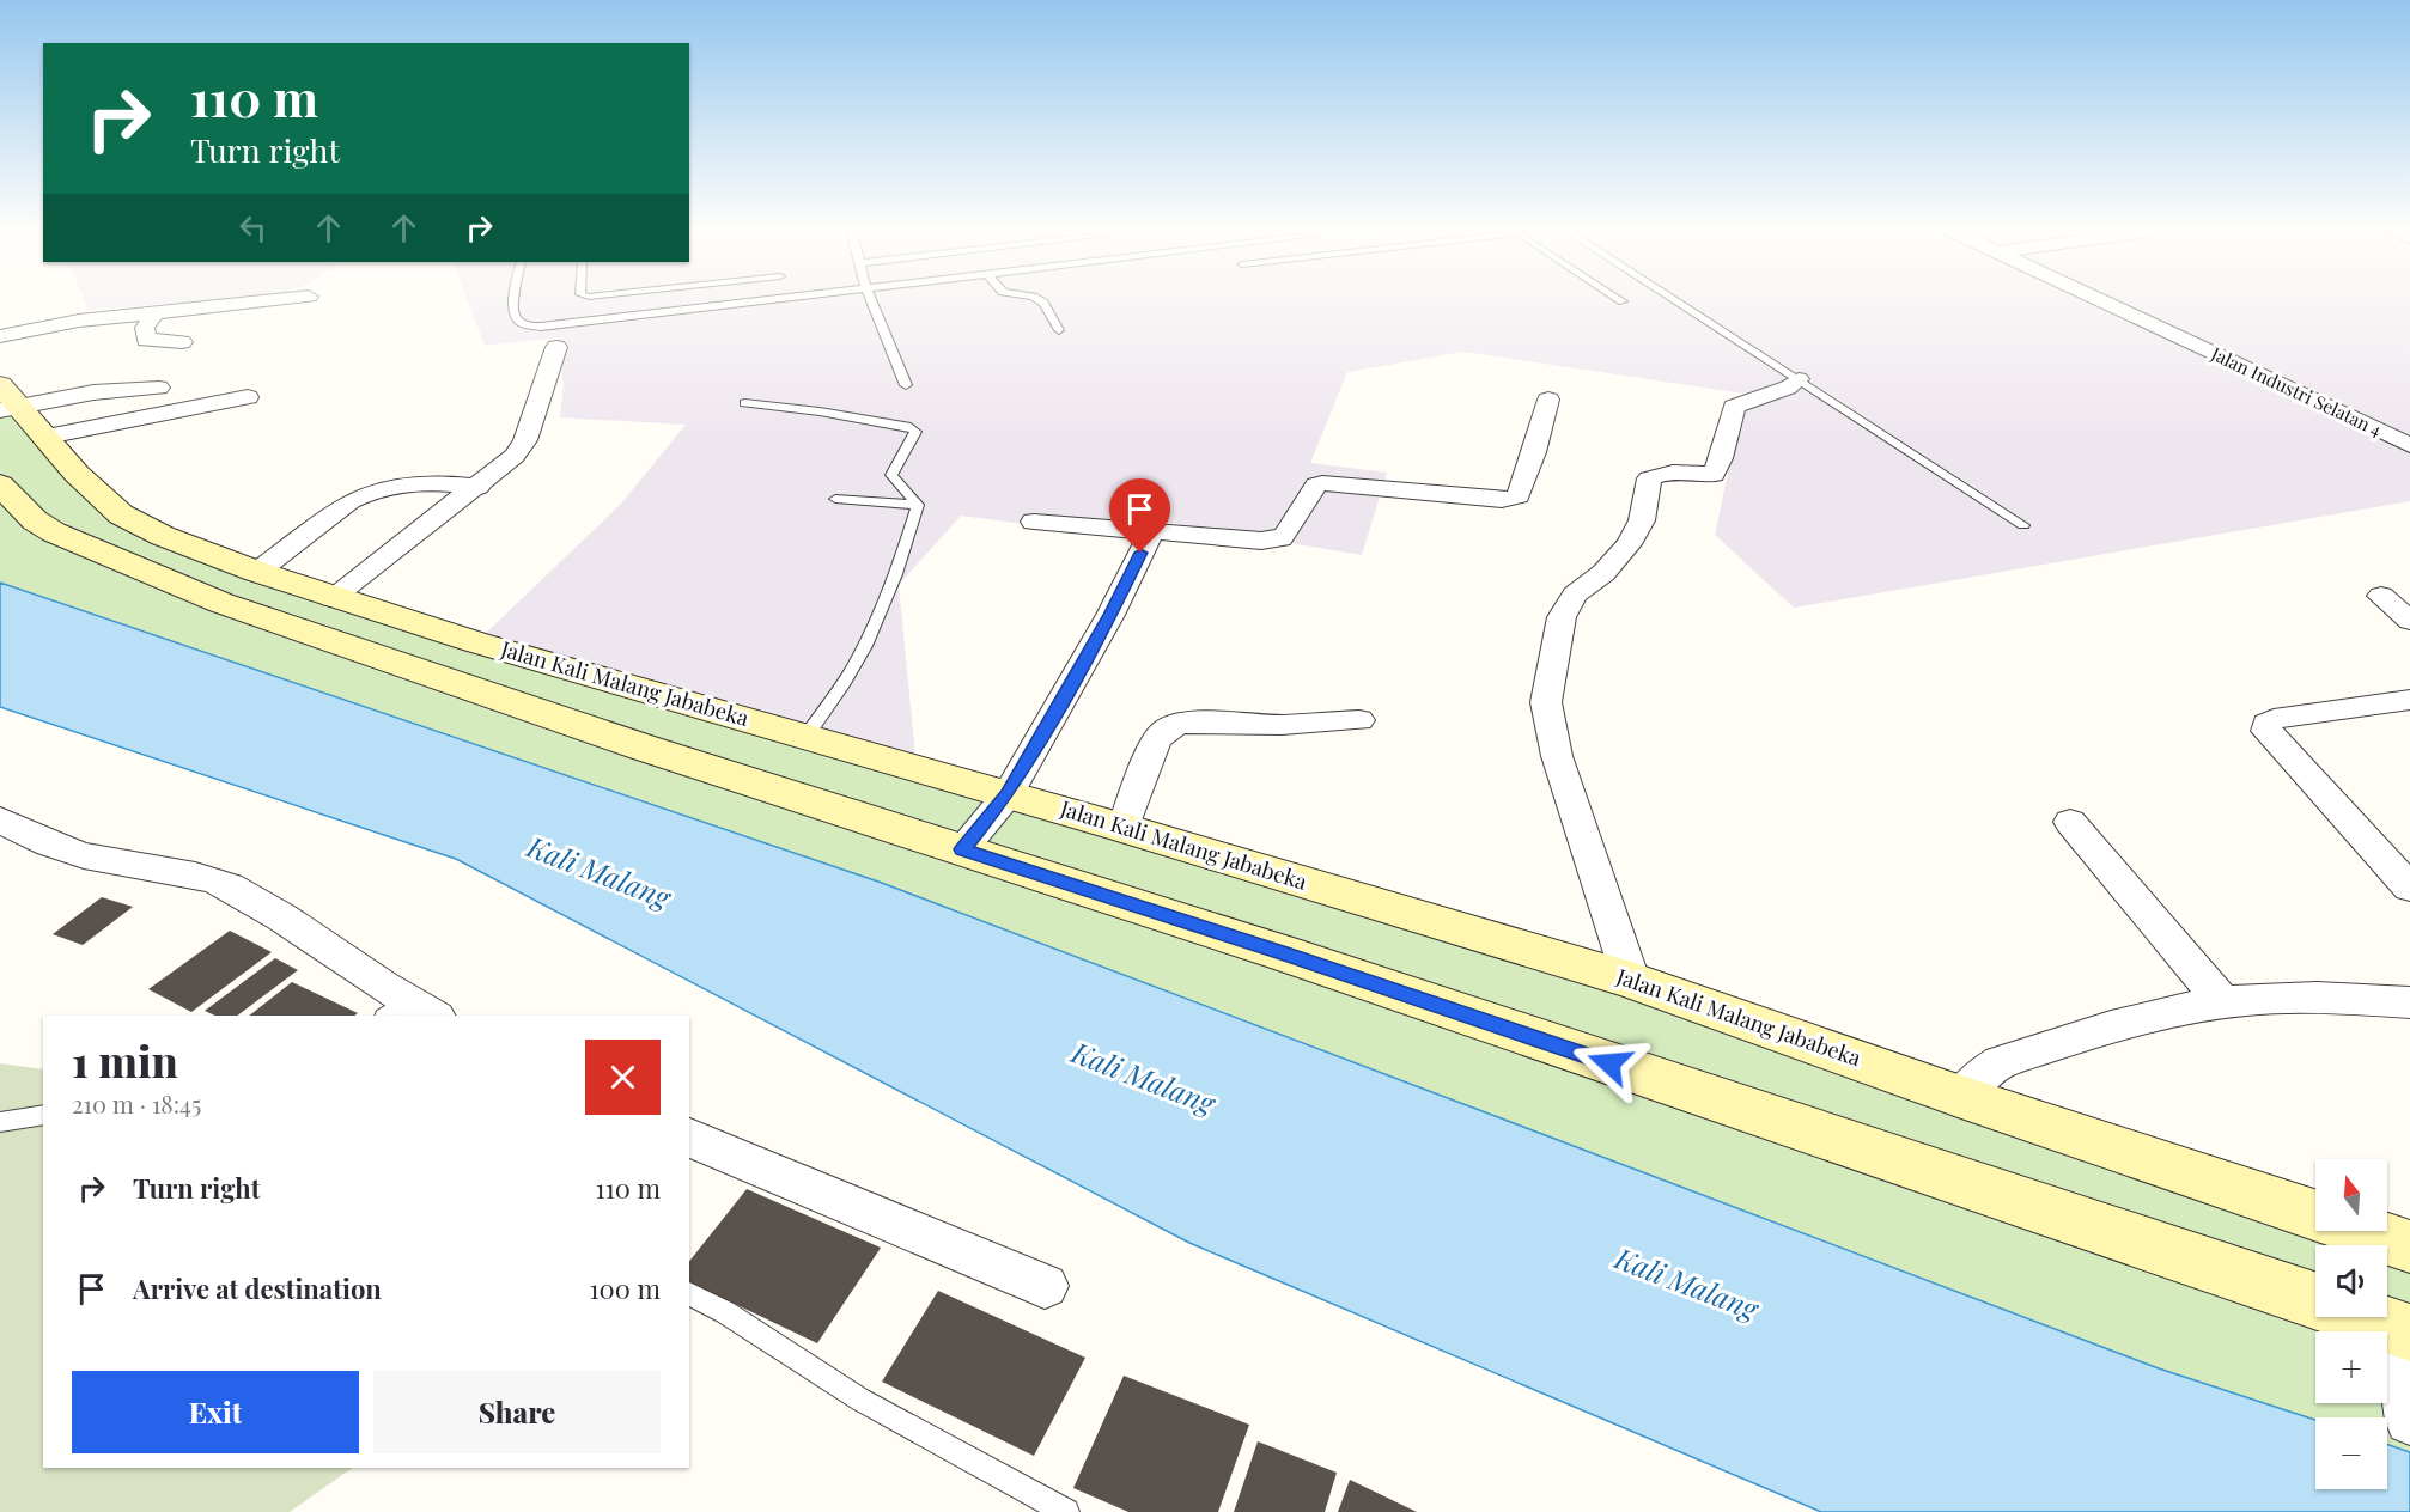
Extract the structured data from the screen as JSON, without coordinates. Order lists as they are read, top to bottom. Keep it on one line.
{"streets":{"main road":["Jalan Kali Malang Jababeka"],"street":["Jalan Industri Selatan 4"]},"water":["Kali Malang"],"north":"top","page":{"turn":["110 m","Turn right"],"heading":["1 min","210 m · 18:45"],"list":[{"name":"Turn right","value":"110 m"},{"name":"Arrive at destination","value":"100 m"}],"map_buttons":["+","−"],"buttons":["Exit","Share"]}}
